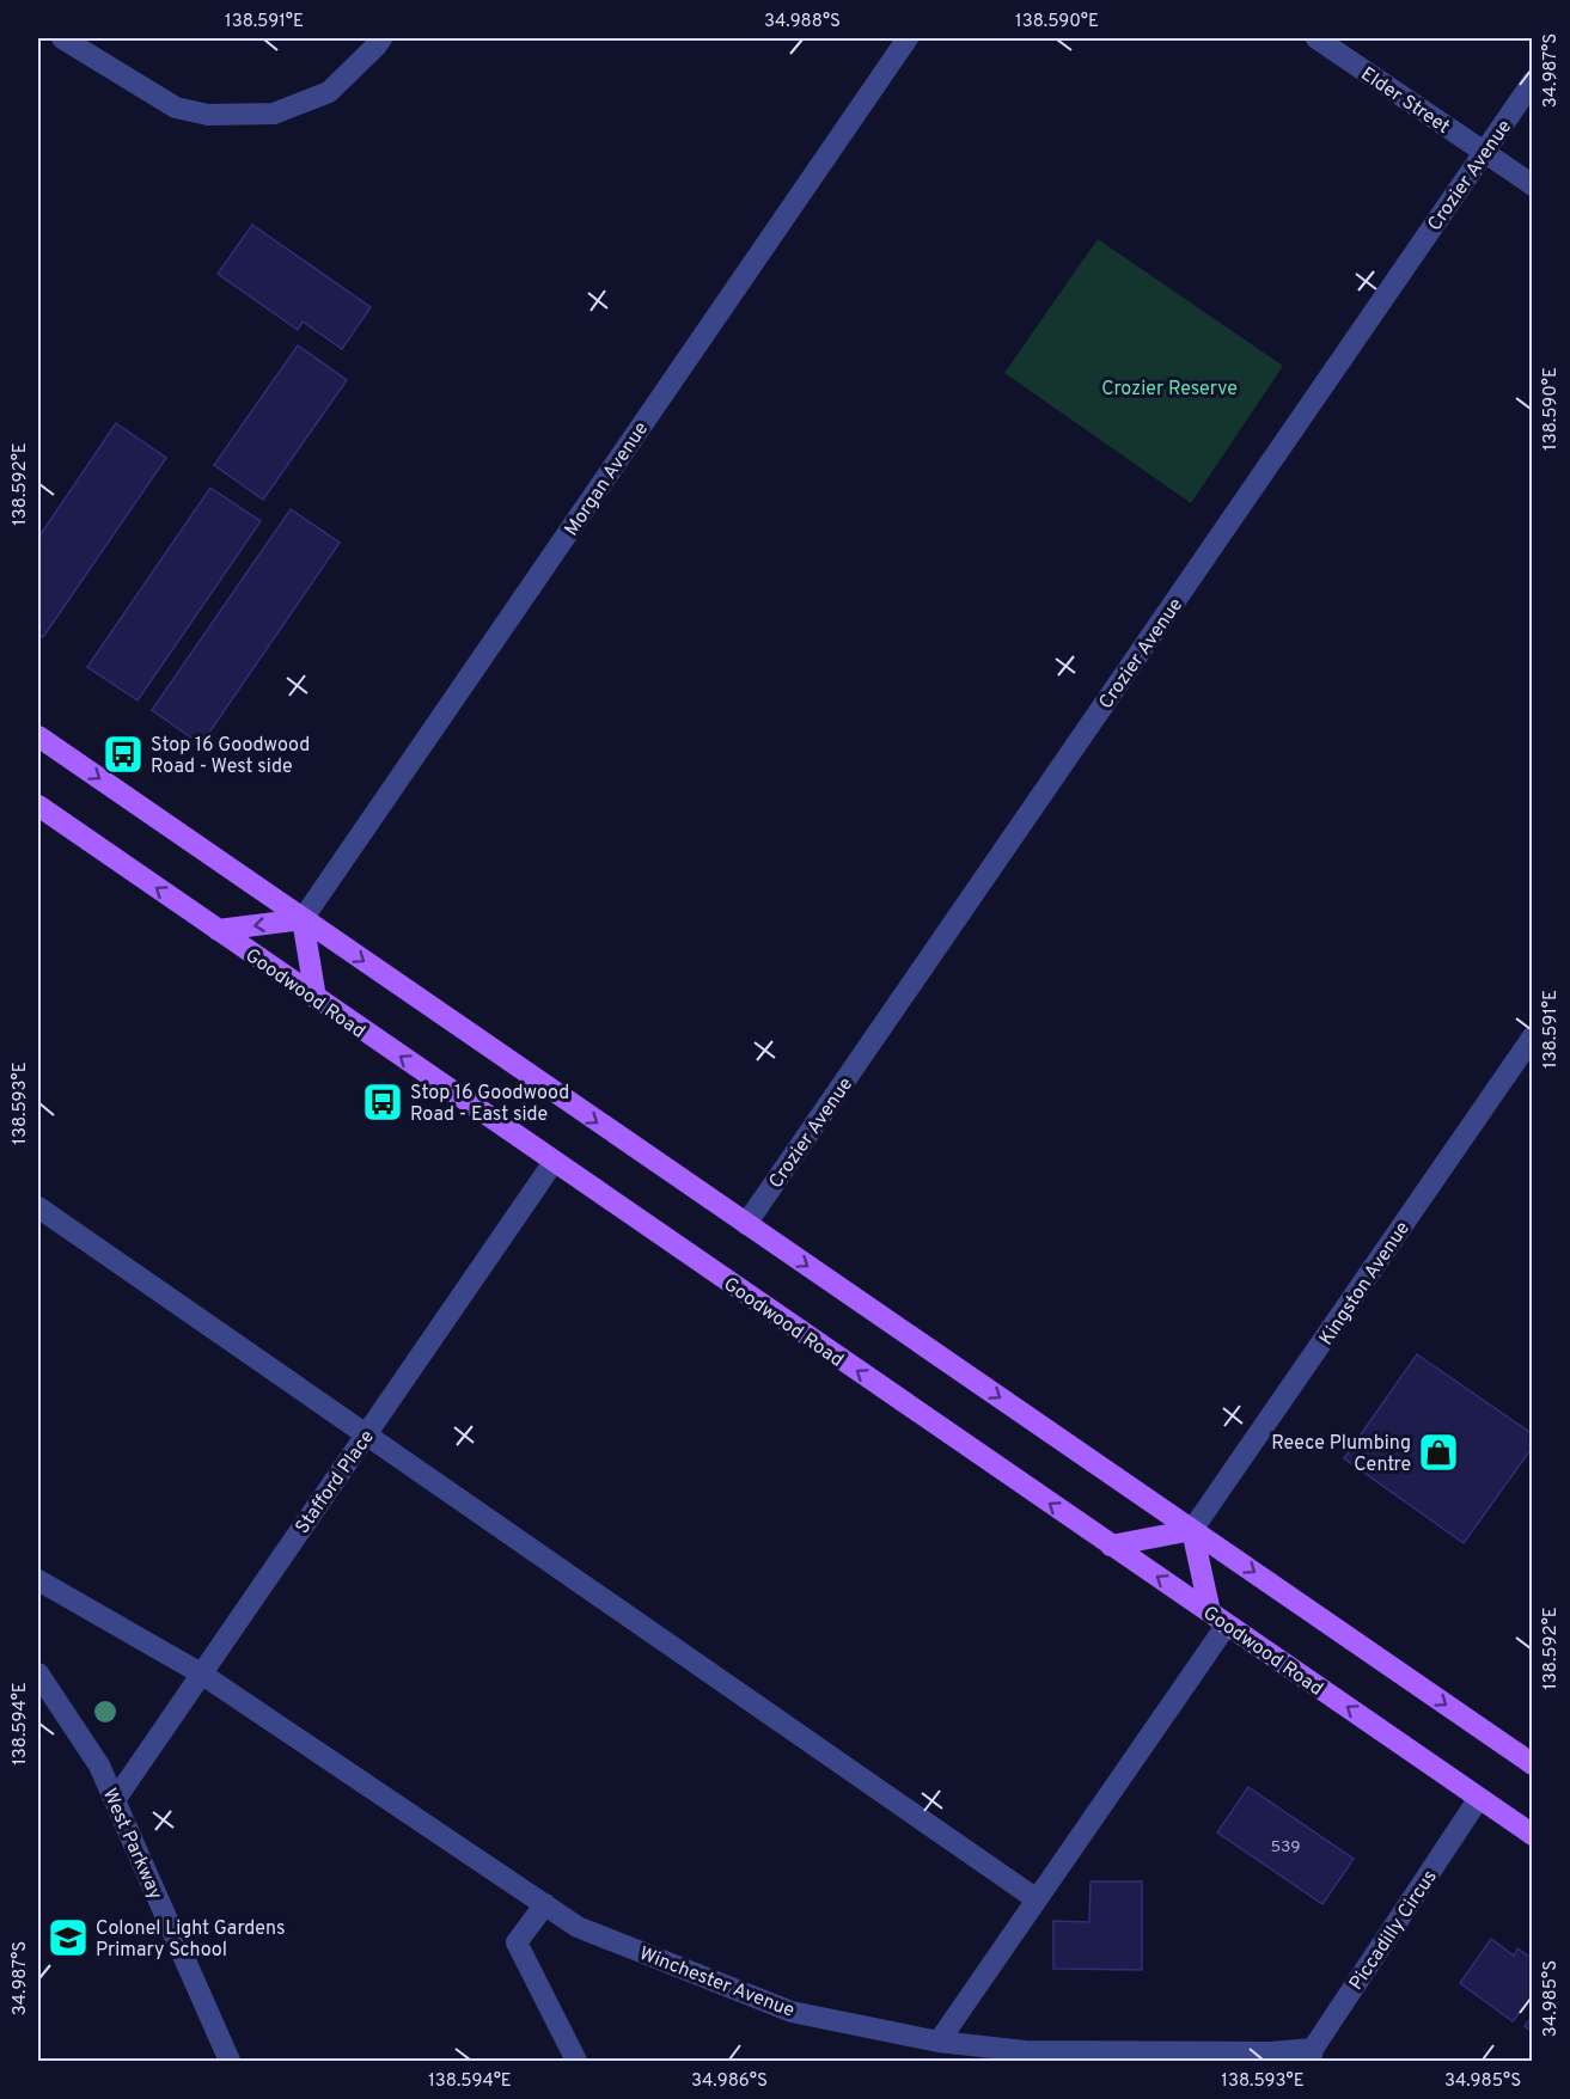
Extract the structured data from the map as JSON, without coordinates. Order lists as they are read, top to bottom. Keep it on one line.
{"streets":{"main road":["Goodwood Road"],"street":["Elder Street","Crozier Avenue","Morgan Avenue","Kingston Avenue","Stafford Place","West Parkway","Piccadilly Circus","Winchester Avenue"]},"crossings":[["Elder Street","Crozier Avenue"],["Goodwood Road","Stafford Place"],["Goodwood Road","Piccadilly Circus"],["Stafford Place","West Parkway"],["Stafford Place","Winchester Avenue"],["Piccadilly Circus","Winchester Avenue"]],"parks":["Crozier Reserve"],"places":{"bus stop":["Stop 16 Goodwood Road - West side","Stop 16 Goodwood Road - East side"],"shop":["Reece Plumbing Centre"],"school or university":["Colonel Light Gardens Primary School"]},"house_numbers":["539"],"coordinates":["138.591°E","34.988°S","138.590°E","34.987°S","138.592°E","138.593°E","138.594°E","34.985°S","34.986°S"]}
